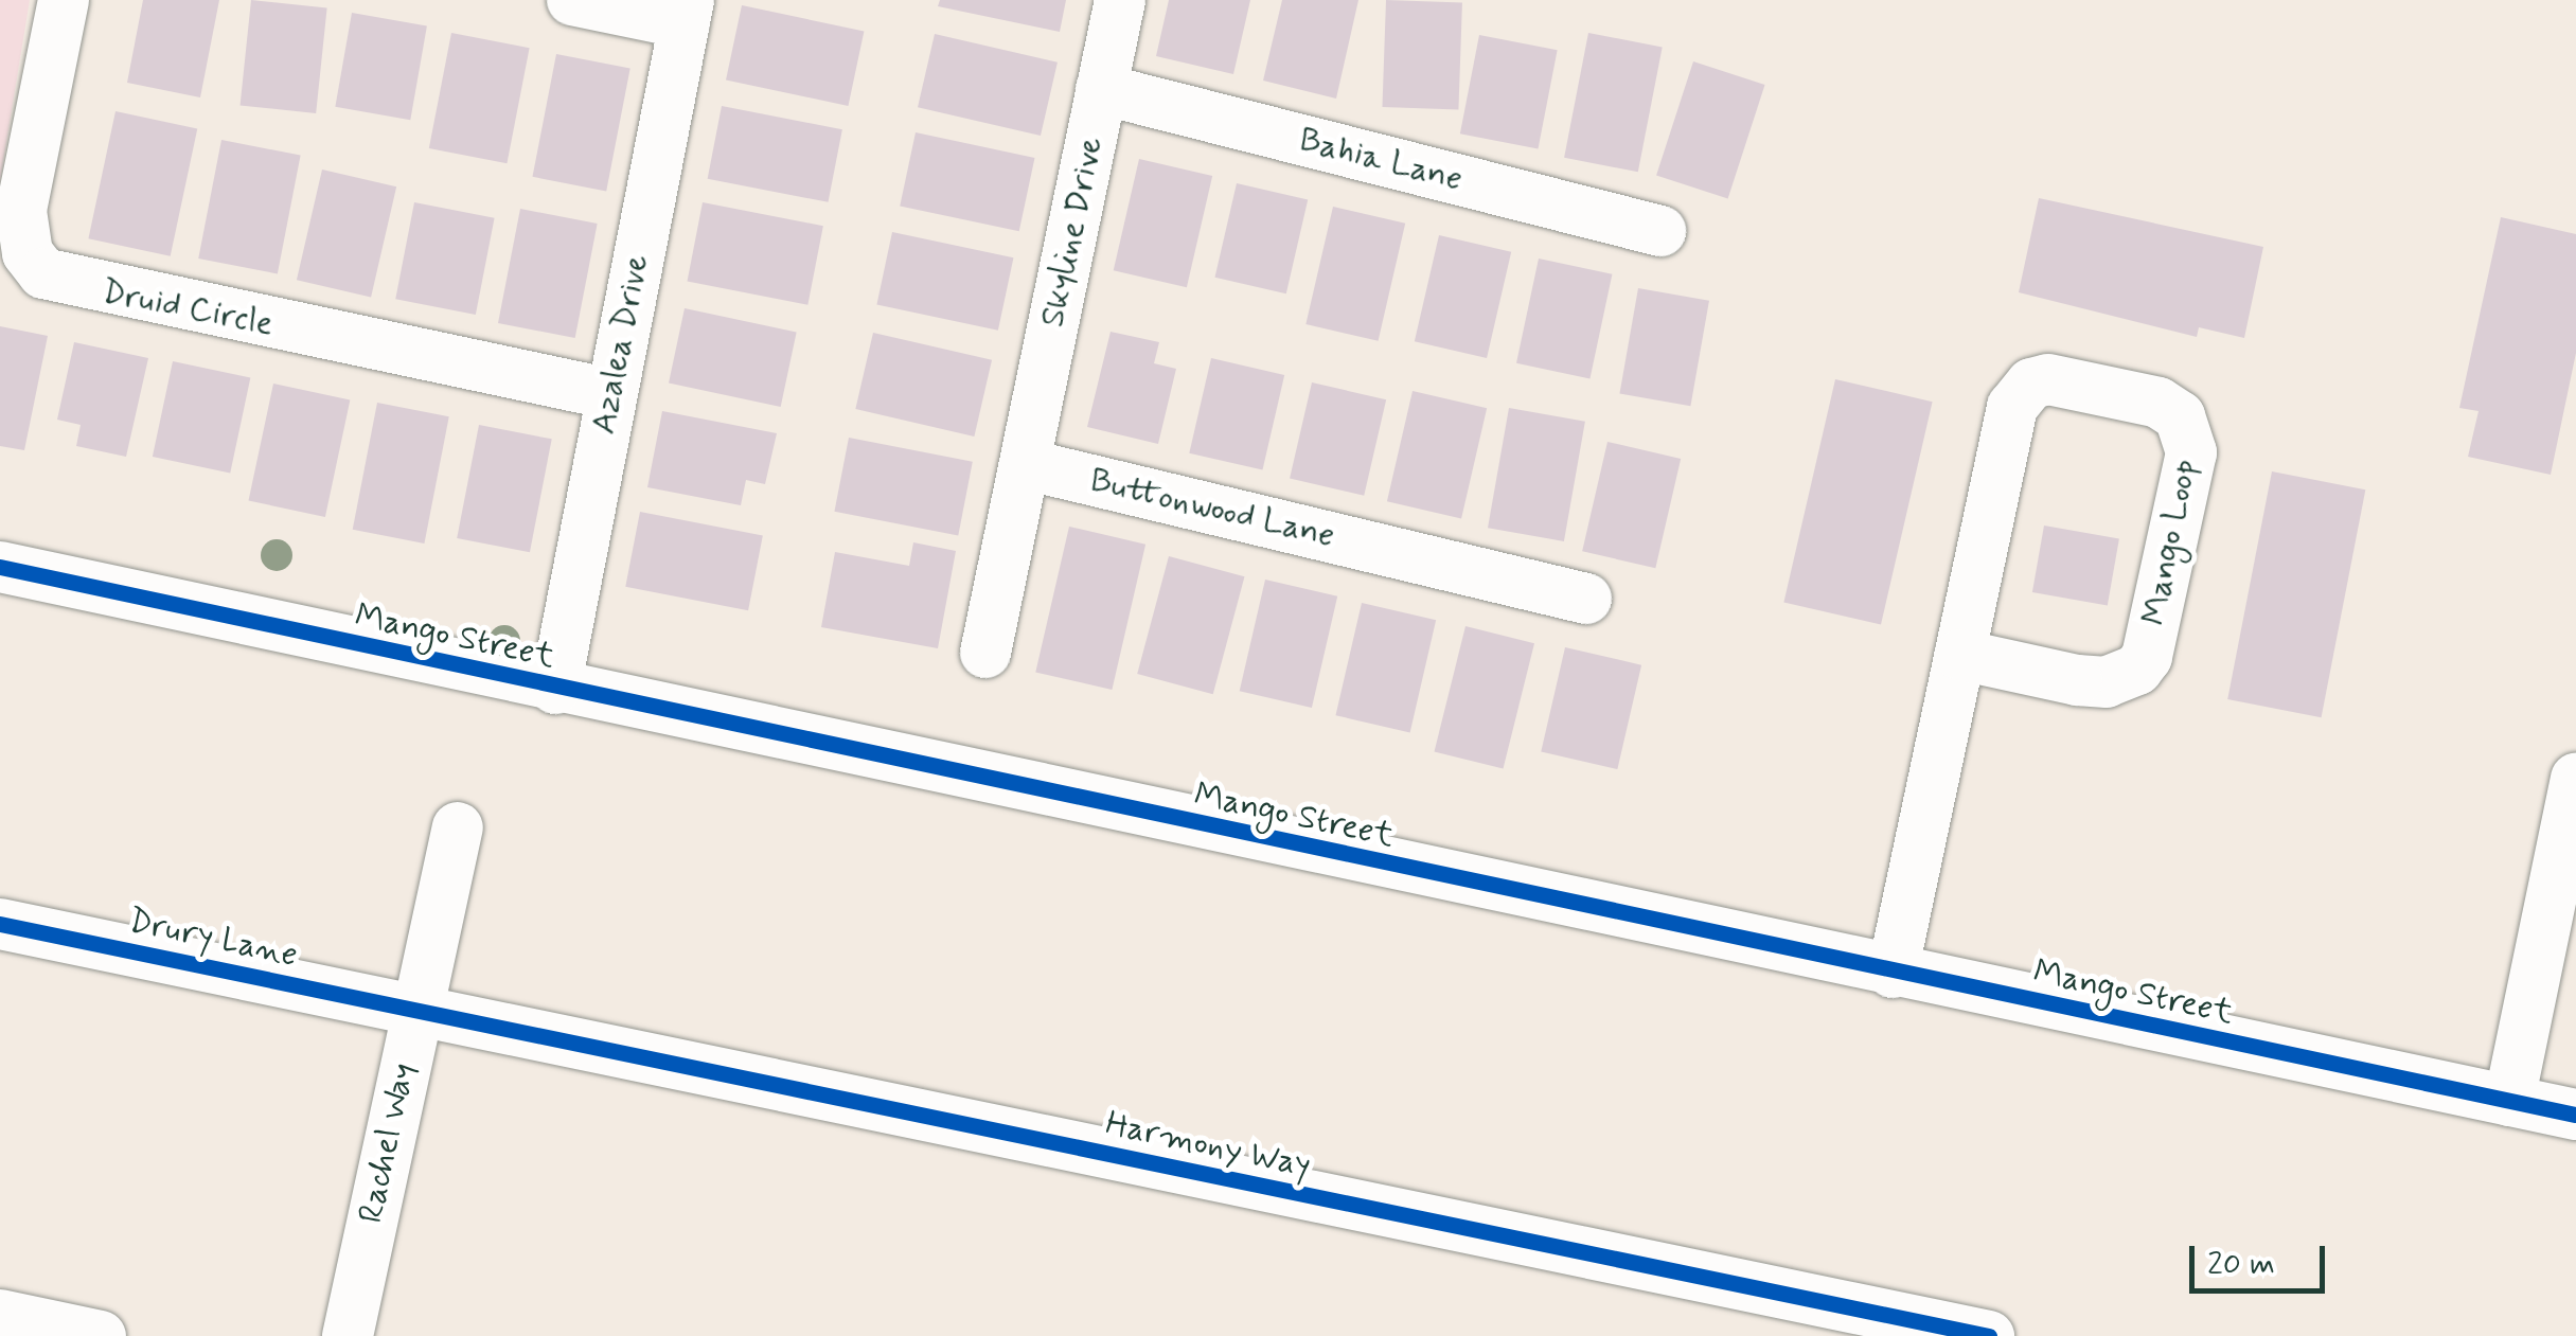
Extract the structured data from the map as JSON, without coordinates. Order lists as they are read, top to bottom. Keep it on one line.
{"streets":{"street":["Bahia Lane","Skyline Drive","Druid Circle","Azalea Drive","Buttonwood Lane","Mango Loop","Mango Street","Drury Lane","Rachel Way","Harmony Way"]},"crossings":[["Bahia Lane","Skyline Drive"],["Skyline Drive","Buttonwood Lane"],["Druid Circle","Azalea Drive"],["Azalea Drive","Mango Street"],["Mango Loop","Mango Street"],["Drury Lane","Rachel Way"],["Drury Lane","Harmony Way"],["Rachel Way","Harmony Way"]],"scale_bar":"20 m"}
